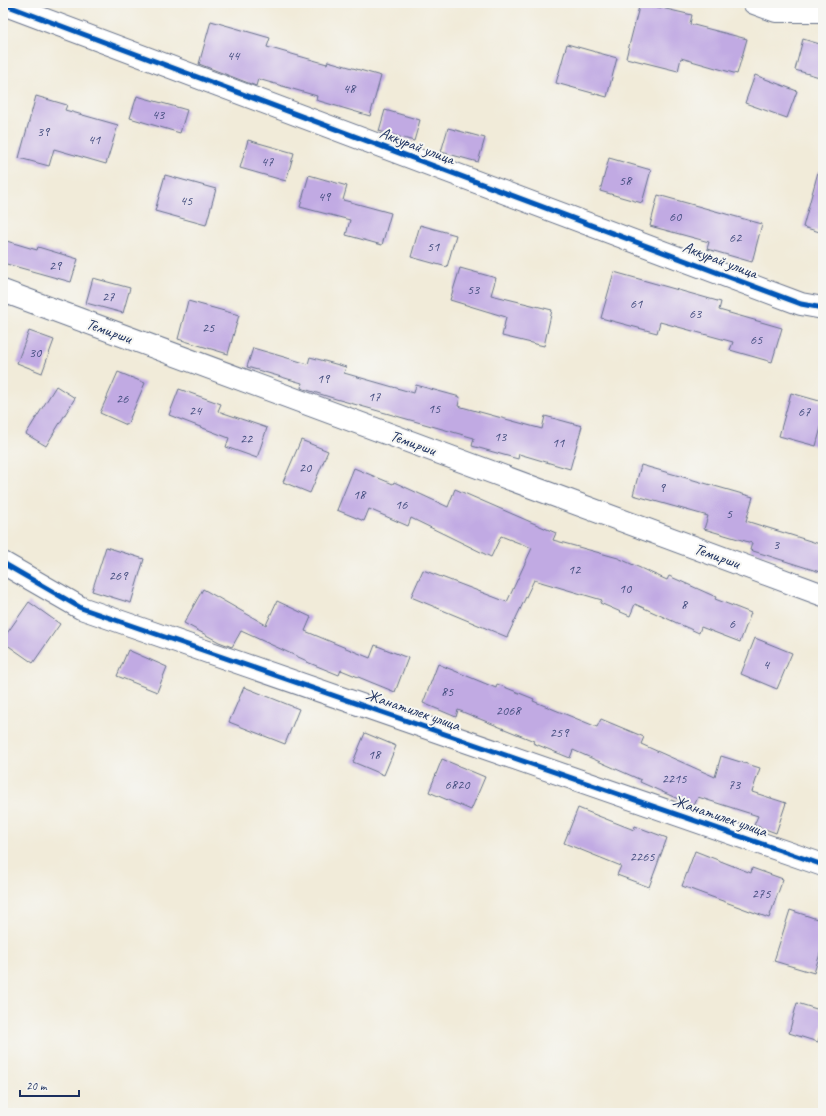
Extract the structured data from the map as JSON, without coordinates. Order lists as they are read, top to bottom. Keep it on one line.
{"streets":{"street":["Аккурай улица","Темирши","Жанатилек улица"]},"house_numbers":["44","48","43","39","41","47","58","49","45","60","62","51","29","53","27","61","63","25","65","30","19","17","26","15","24","67","13","22","11","20","9","18","16","5","3","12","269","10","8","6","4","85","2068","259","18","2215","6820","73","2265","275"],"scale_bar":"20 m"}
